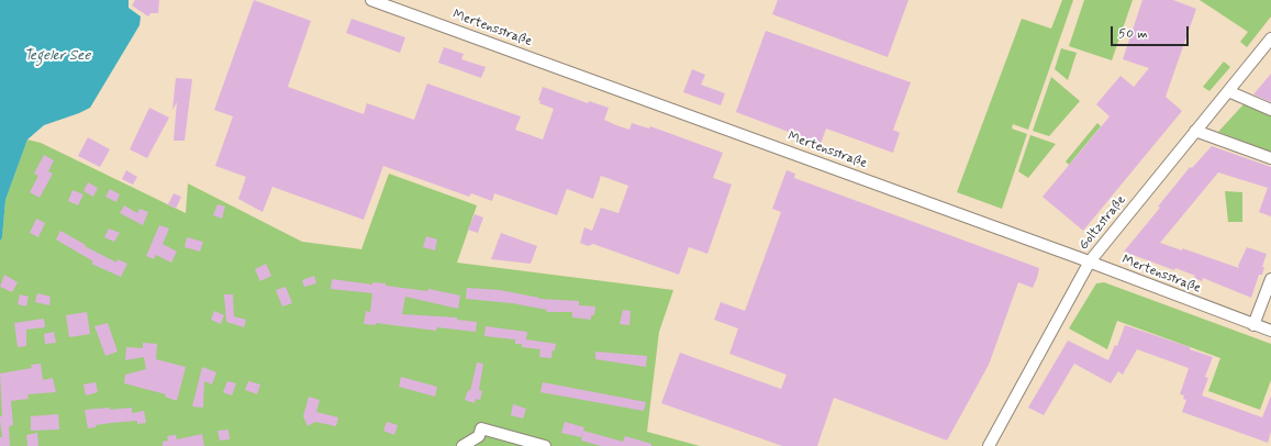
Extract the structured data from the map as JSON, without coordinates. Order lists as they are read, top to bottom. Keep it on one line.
{"streets":{"street":["Mertensstraße","Goltzstraße"]},"crossings":[["Mertensstraße","Goltzstraße"]],"water":["Tegeler See"],"scale_bar":"50 m"}
